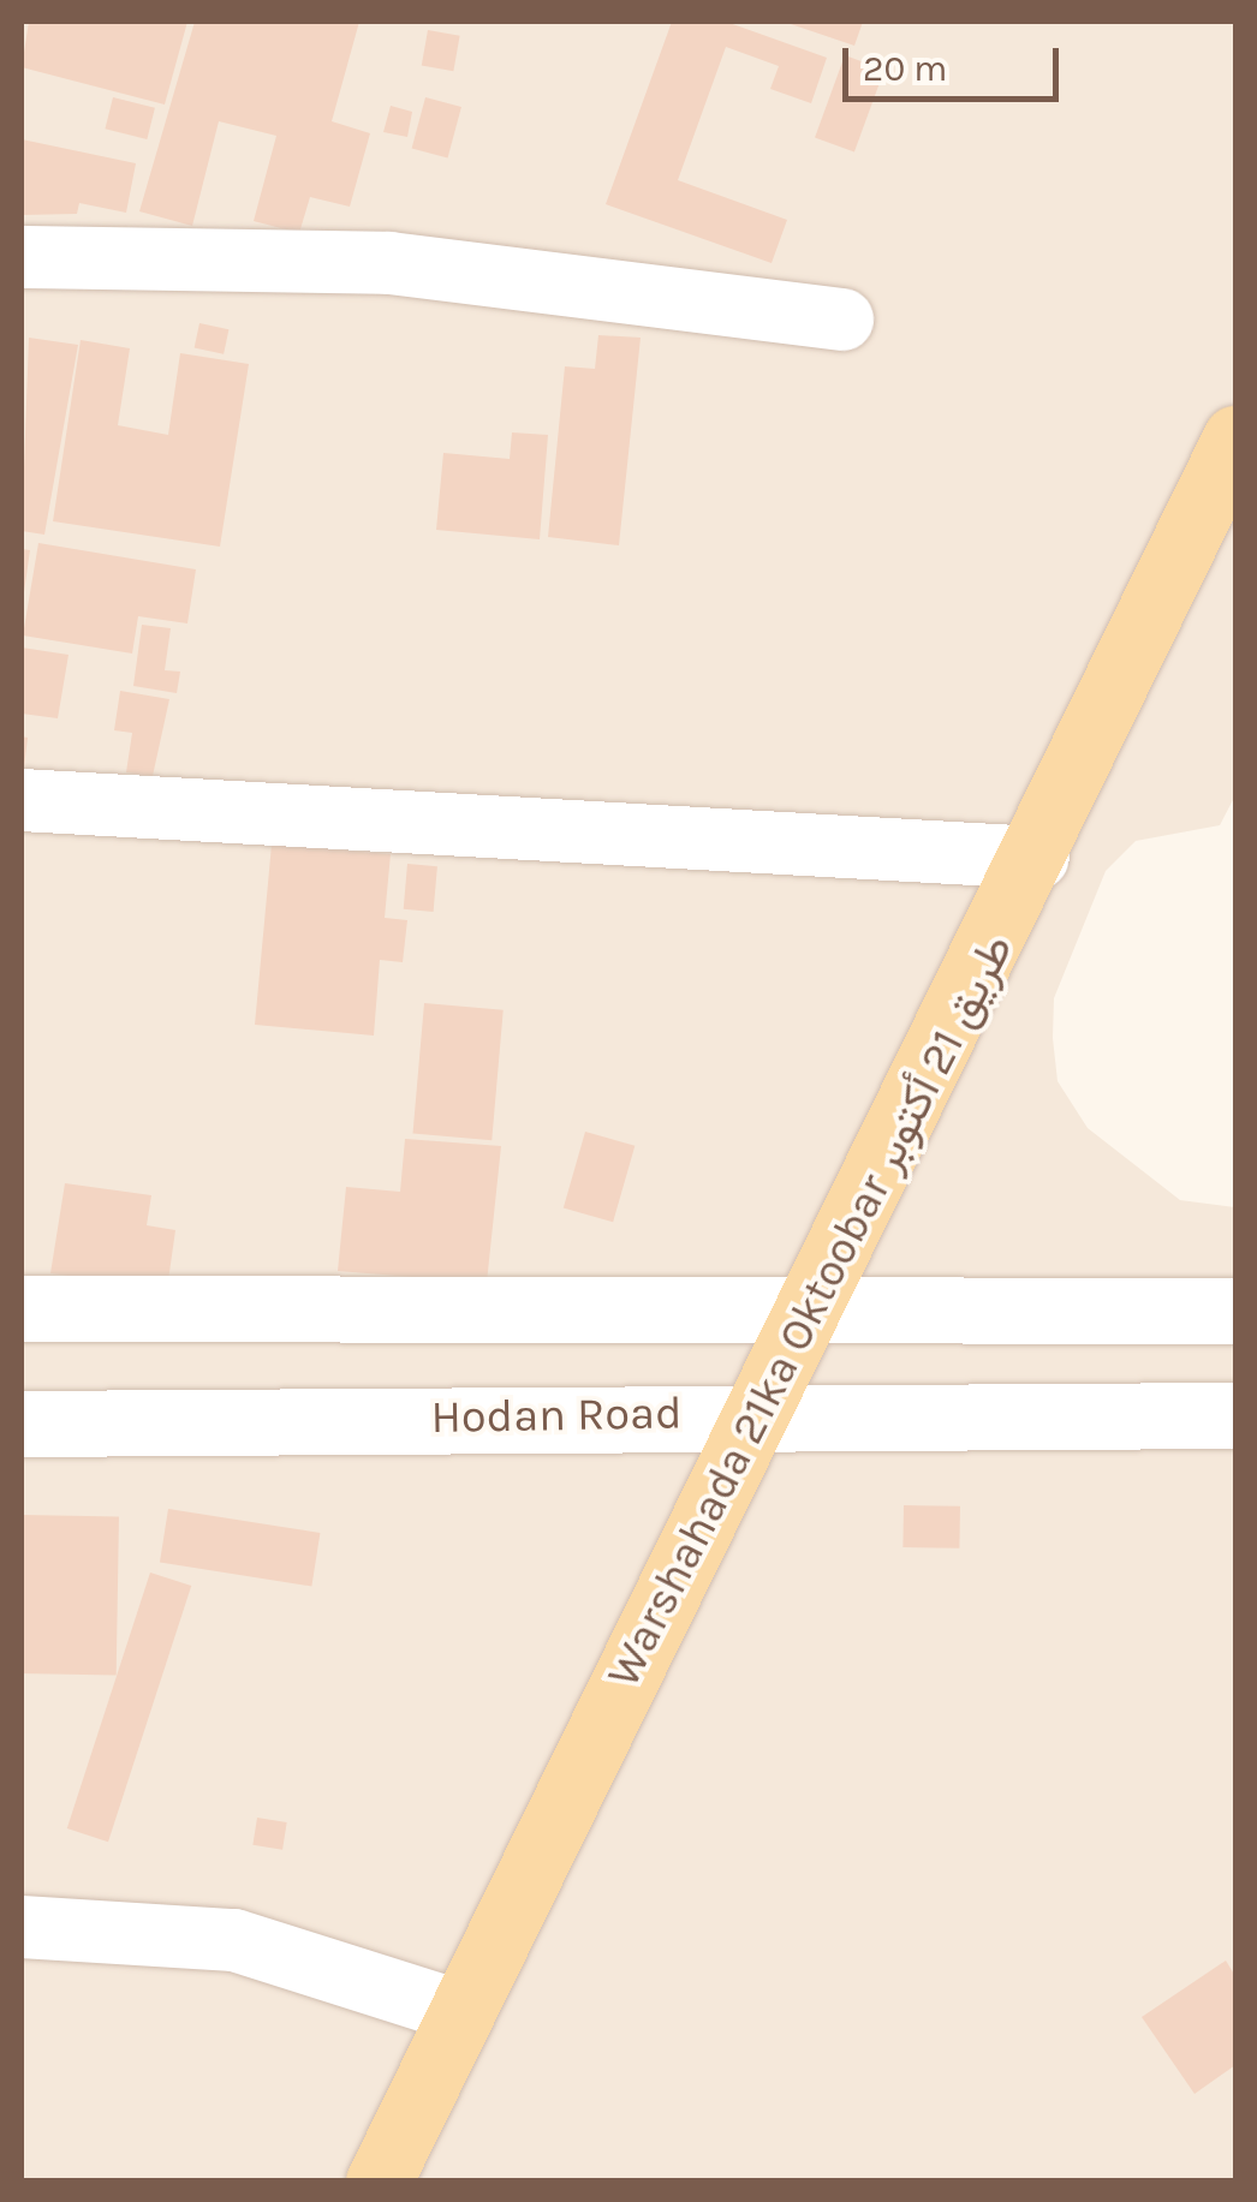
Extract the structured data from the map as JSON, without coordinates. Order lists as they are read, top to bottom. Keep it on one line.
{"streets":{"main road":["Warshahada 21ka Oktoobar طريق 21 أكتوبر","Hodan Road"]},"crossings":[["Warshahada 21ka Oktoobar طريق 21 أكتوبر","Hodan Road"]],"scale_bar":"20 m"}
